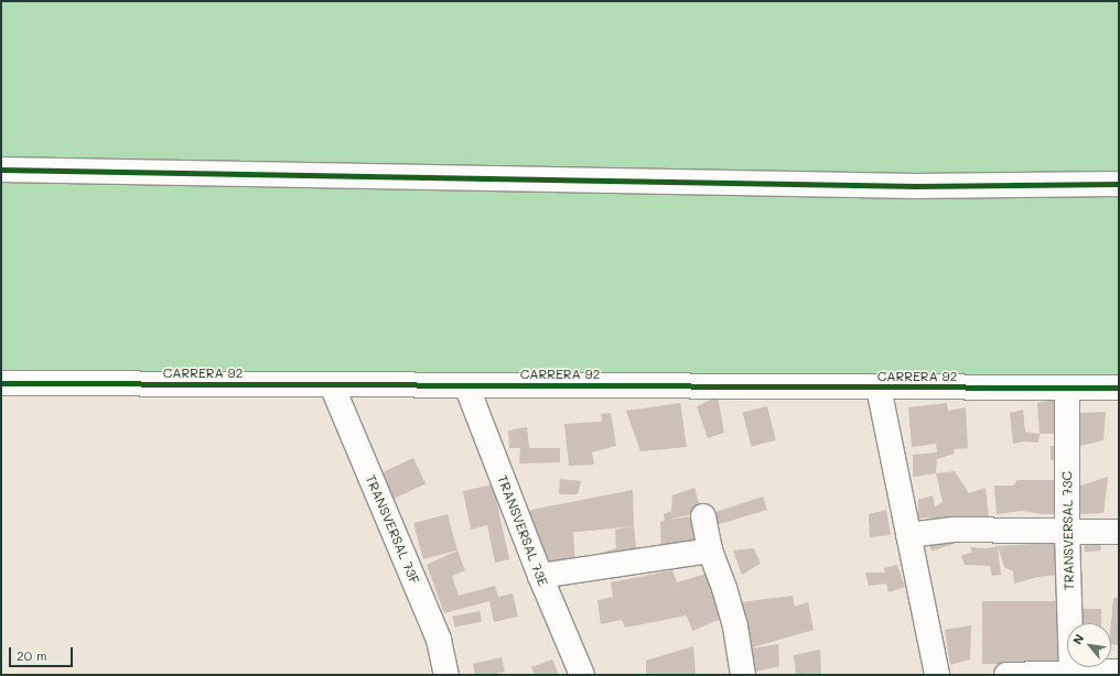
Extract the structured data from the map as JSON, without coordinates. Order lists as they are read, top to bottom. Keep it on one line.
{"streets":{"street":["CARRERA 92","TRANSVERSAL 73F","TRANSVERSAL 73E","TRANSVERSAL 73C"]},"crossings":[["CARRERA 92","TRANSVERSAL 73F"],["CARRERA 92","TRANSVERSAL 73E"],["CARRERA 92","TRANSVERSAL 73C"]],"scale_bar":"20 m","north":"top left"}
